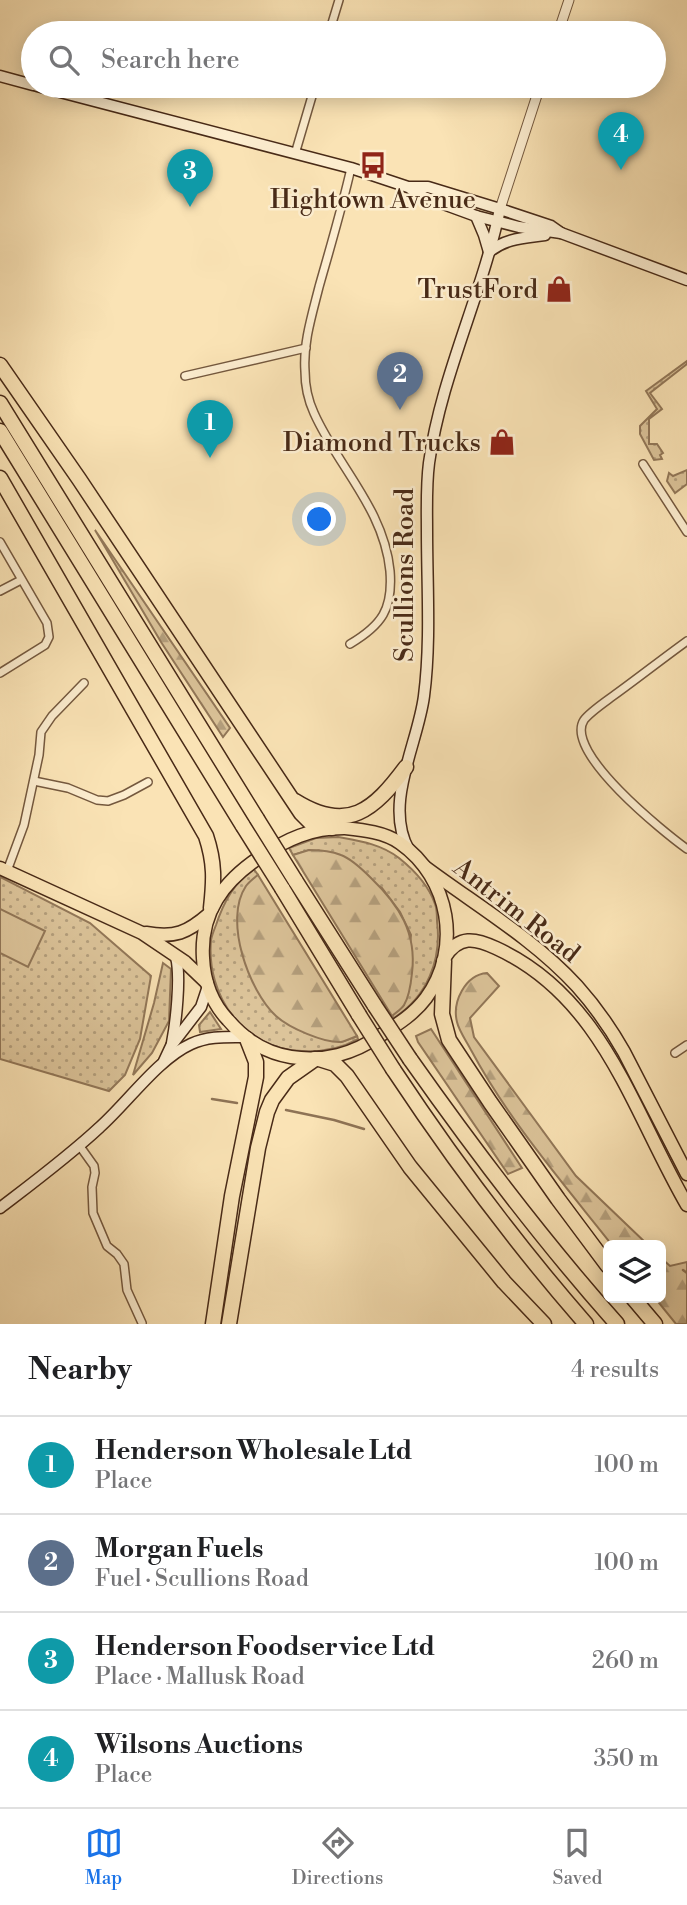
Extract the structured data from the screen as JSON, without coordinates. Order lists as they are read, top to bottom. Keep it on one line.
{"streets":{"main road":["Scullions Road","Antrim Road"]},"crossings":[["Scullions Road","Antrim Road"]],"places":{"bus stop":["Hightown Avenue"],"shop":["TrustFord","Diamond Trucks"]},"page":{"search":"Search here","pins":["4","3","2","1"],"heading":["Nearby","4 results"],"list":[{"mark":"1","name":"Henderson Wholesale Ltd","note":"Place","value":"100 m"},{"mark":"2","name":"Morgan Fuels","note":"Fuel · Scullions Road","value":"100 m"},{"mark":"3","name":"Henderson Foodservice Ltd","note":"Place · Mallusk Road","value":"260 m"},{"mark":"4","name":"Wilsons Auctions","note":"Place","value":"350 m"}],"nav":["Map","Directions","Saved"]}}
